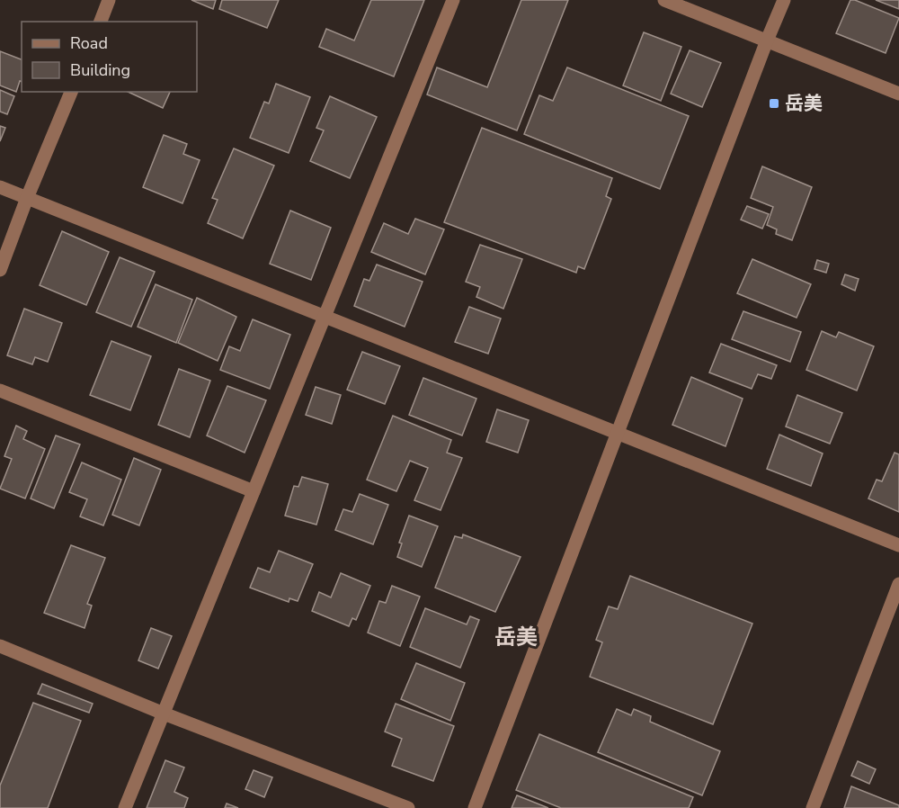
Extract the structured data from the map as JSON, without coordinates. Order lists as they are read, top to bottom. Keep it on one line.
{"districts":["岳美"],"places":{"transit":["岳美"]},"legend":["Road","Building"]}
